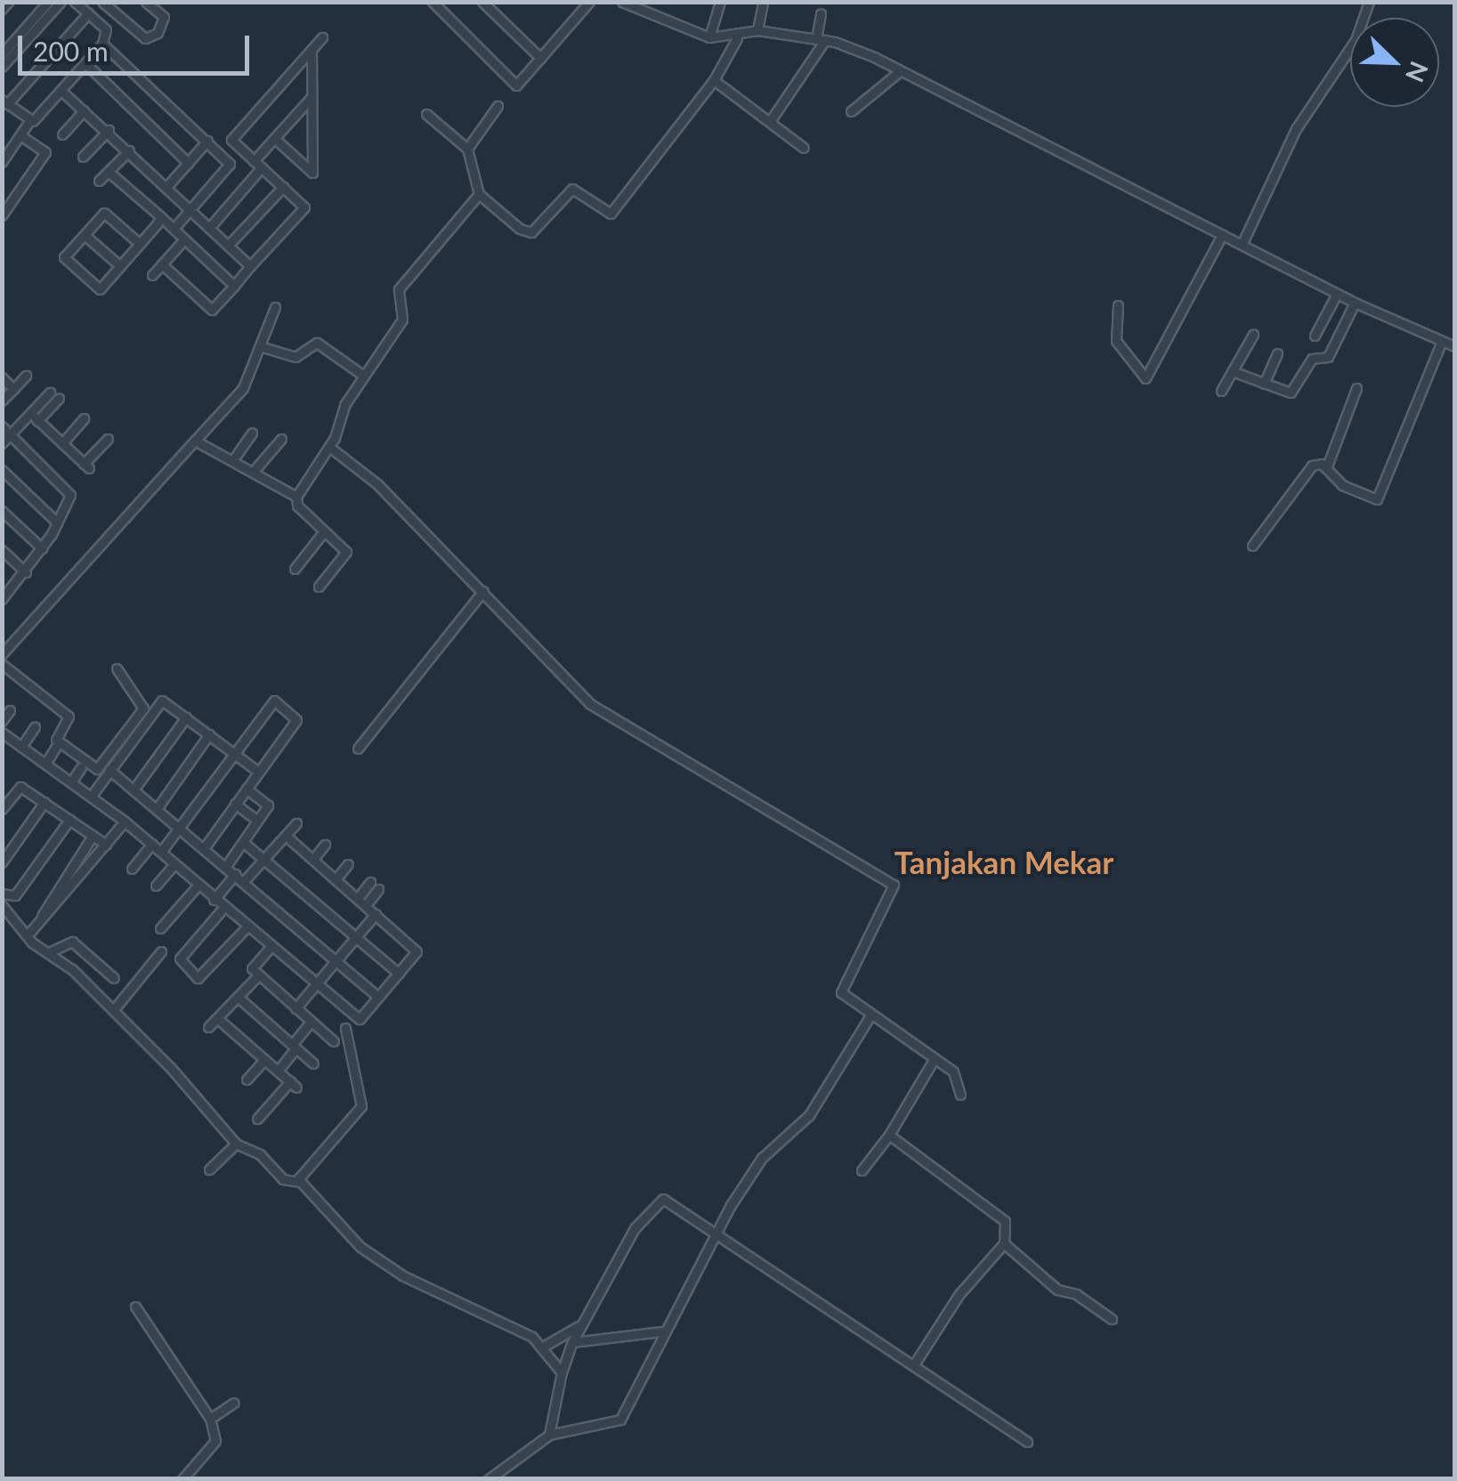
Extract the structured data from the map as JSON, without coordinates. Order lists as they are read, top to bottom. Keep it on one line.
{"districts":["Tanjakan Mekar"],"scale_bar":"200 m","north":"bottom right"}
